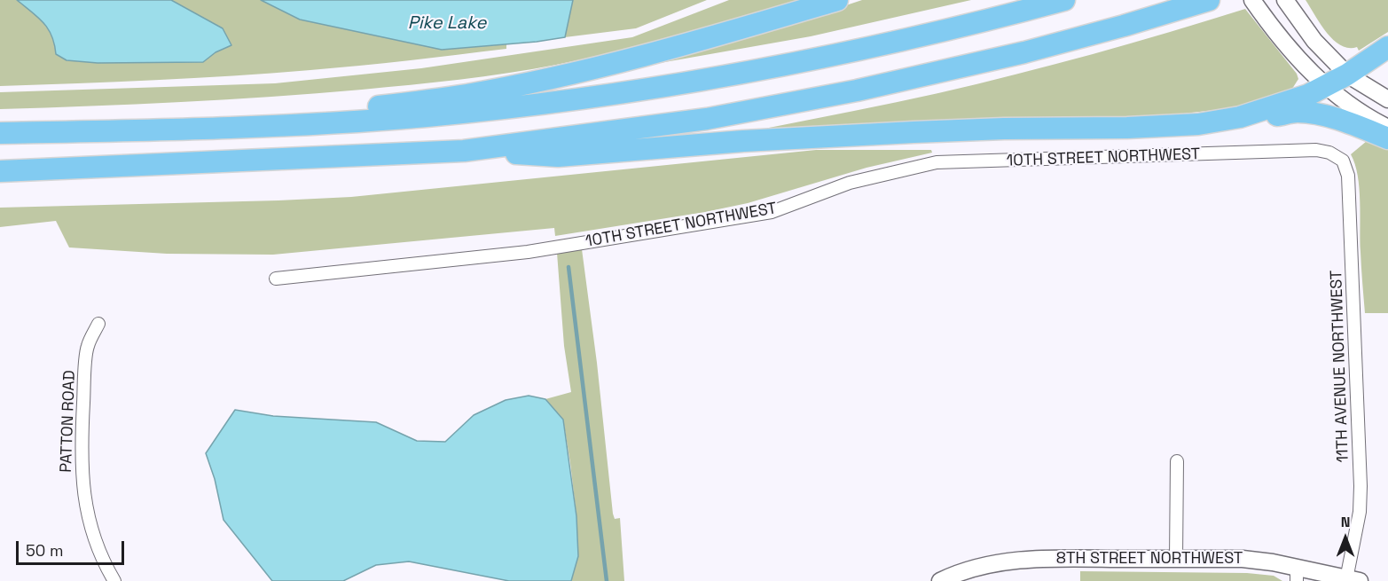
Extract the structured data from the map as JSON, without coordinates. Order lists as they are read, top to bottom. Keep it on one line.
{"streets":{"street":["10TH STREET NORTHWEST","11TH AVENUE NORTHWEST","PATTON ROAD","8TH STREET NORTHWEST"]},"crossings":[["10TH STREET NORTHWEST","11TH AVENUE NORTHWEST"],["11TH AVENUE NORTHWEST","8TH STREET NORTHWEST"]],"water":["Pike Lake"],"scale_bar":"50 m","north":"top"}
